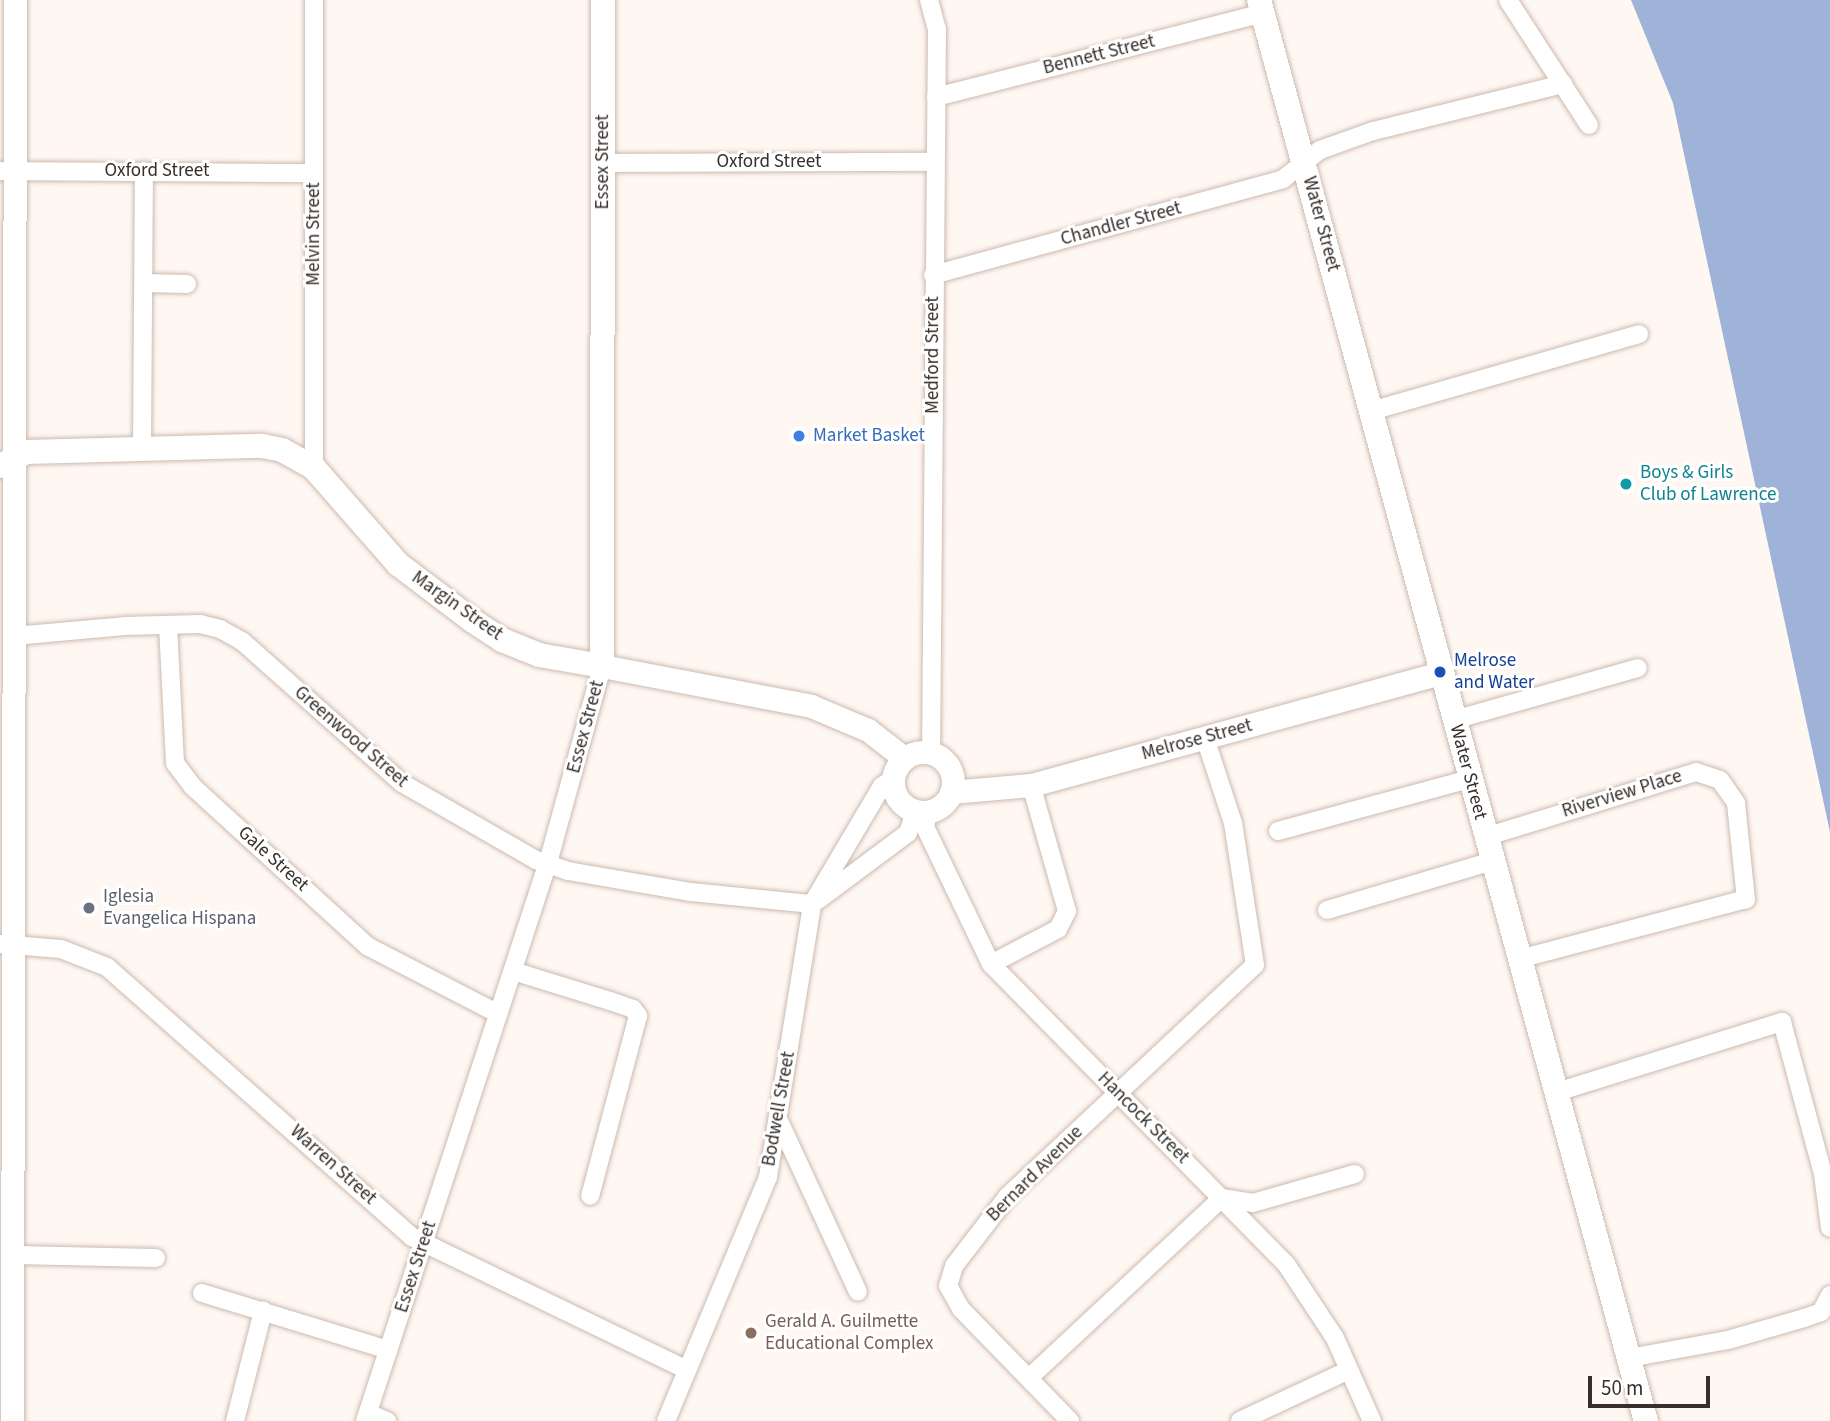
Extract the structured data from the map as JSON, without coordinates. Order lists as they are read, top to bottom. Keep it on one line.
{"streets":{"main road":["Essex Street","Water Street","Margin Street"],"street":["Bennett Street","Oxford Street","Chandler Street","Melvin Street","Medford Street","Greenwood Street","Melrose Street","Riverview Place","Gale Street","Bodwell Street","Hancock Street","Warren Street","Bernard Avenue"]},"crossings":[["Bennett Street","Water Street"],["Bennett Street","Medford Street"],["Essex Street","Oxford Street"],["Essex Street","Margin Street"],["Essex Street","Greenwood Street"],["Essex Street","Gale Street"],["Essex Street","Warren Street"],["Oxford Street","Melvin Street"],["Oxford Street","Medford Street"],["Chandler Street","Water Street"],["Chandler Street","Medford Street"],["Water Street","Melrose Street"],["Water Street","Riverview Place"],["Melvin Street","Margin Street"],["Medford Street","Margin Street"],["Medford Street","Melrose Street"],["Medford Street","Bodwell Street"],["Medford Street","Hancock Street"],["Margin Street","Melrose Street"],["Margin Street","Bodwell Street"],["Margin Street","Hancock Street"],["Greenwood Street","Gale Street"],["Greenwood Street","Bodwell Street"],["Melrose Street","Bodwell Street"],["Melrose Street","Hancock Street"],["Melrose Street","Bernard Avenue"],["Bodwell Street","Hancock Street"],["Bodwell Street","Warren Street"],["Hancock Street","Bernard Avenue"]],"places":["Market Basket","Boys & Girls Club of Lawrence","Melrose and Water","Iglesia Evangelica Hispana","Gerald A. Guilmette Educational Complex"],"scale_bar":"50 m"}
